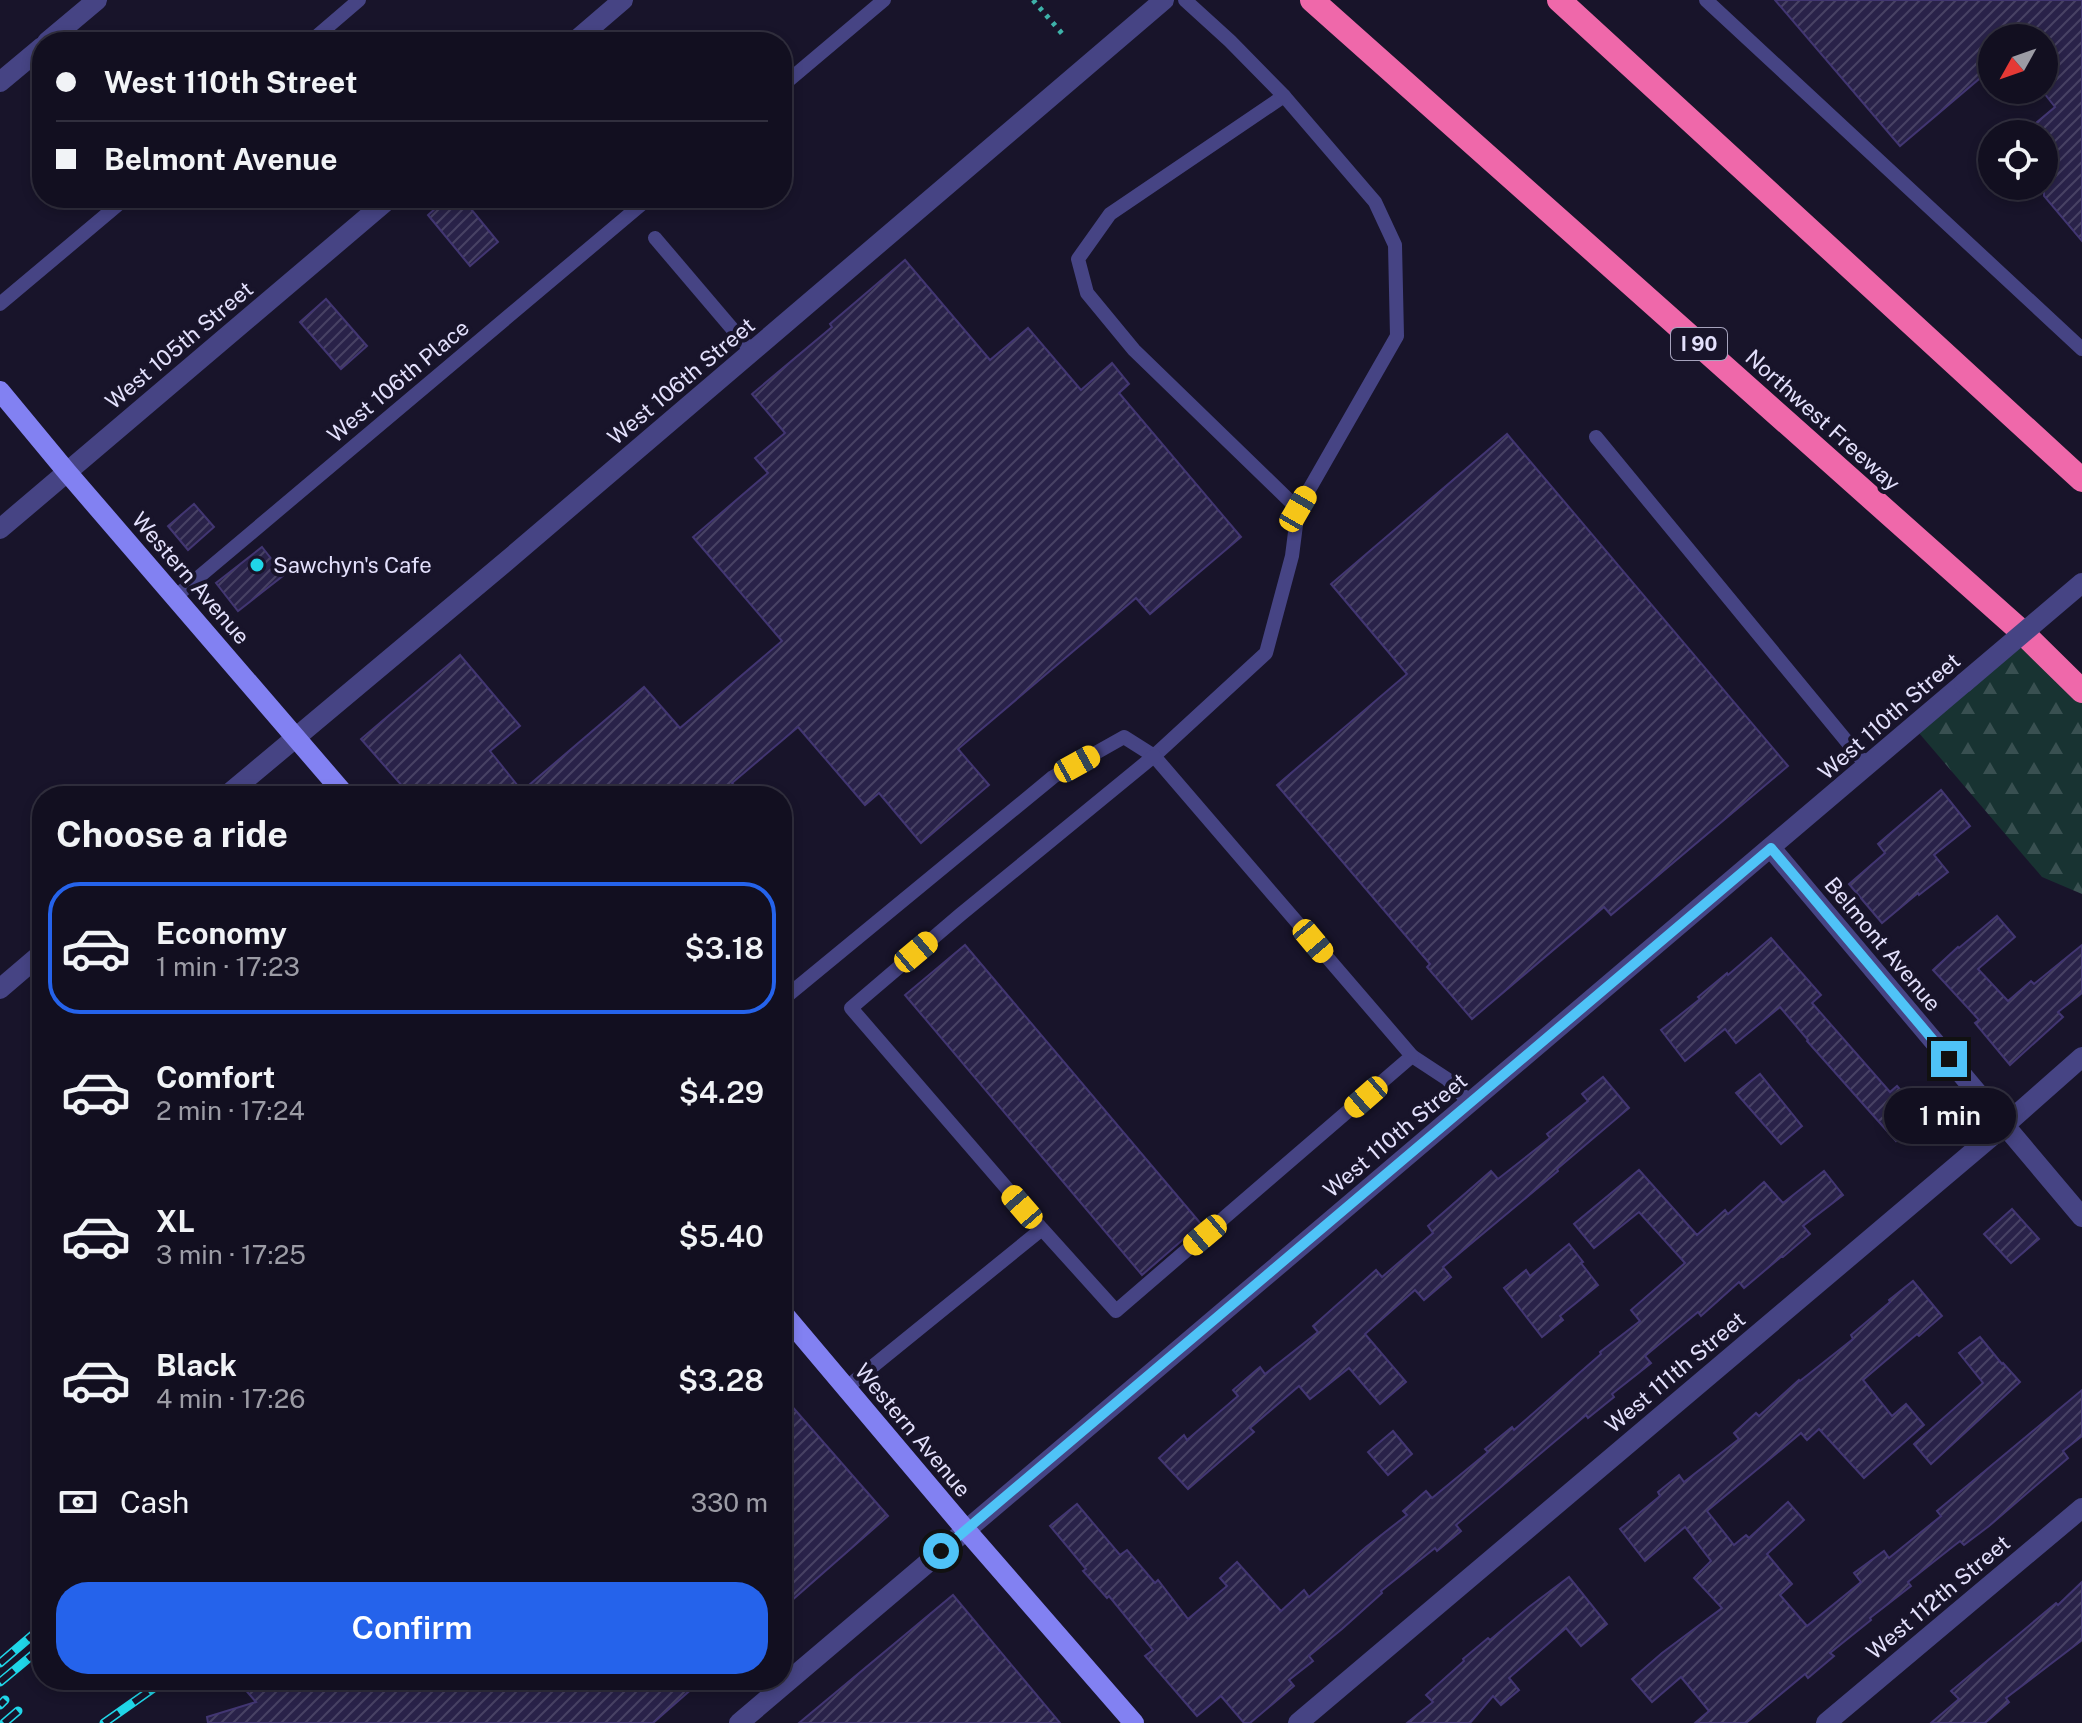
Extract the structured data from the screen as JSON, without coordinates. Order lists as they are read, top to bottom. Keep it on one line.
{"streets":{"highway":["I 90","Northwest Freeway"],"street":["West 105th Street","West 106th Street","Western Avenue","West 110th Street","Belmont Avenue","West 111th Street","West 112th Street"],"lane":["West 106th Place"]},"crossings":[["West 105th Street","Western Avenue"],["West 106th Place","Western Avenue"],["West 106th Street","Western Avenue"],["Western Avenue","West 110th Street"],["West 110th Street","Belmont Avenue"],["Belmont Avenue","West 111th Street"]],"places":["Sawchyn's Cafe"],"north":"bottom left","page":{"banner":["West 110th Street","Belmont Avenue"],"heading":"Choose a ride","list":[{"name":"Economy","note":"1 min · 17:23","value":"$3.18"},{"name":"Comfort","note":"2 min · 17:24","value":"$4.29"},{"name":"XL","note":"3 min · 17:25","value":"$5.40"},{"name":"Black","note":"4 min · 17:26","value":"$3.28"}],"bubble":"1 min","pay":["Cash","330 m"],"buttons":"Confirm"}}
